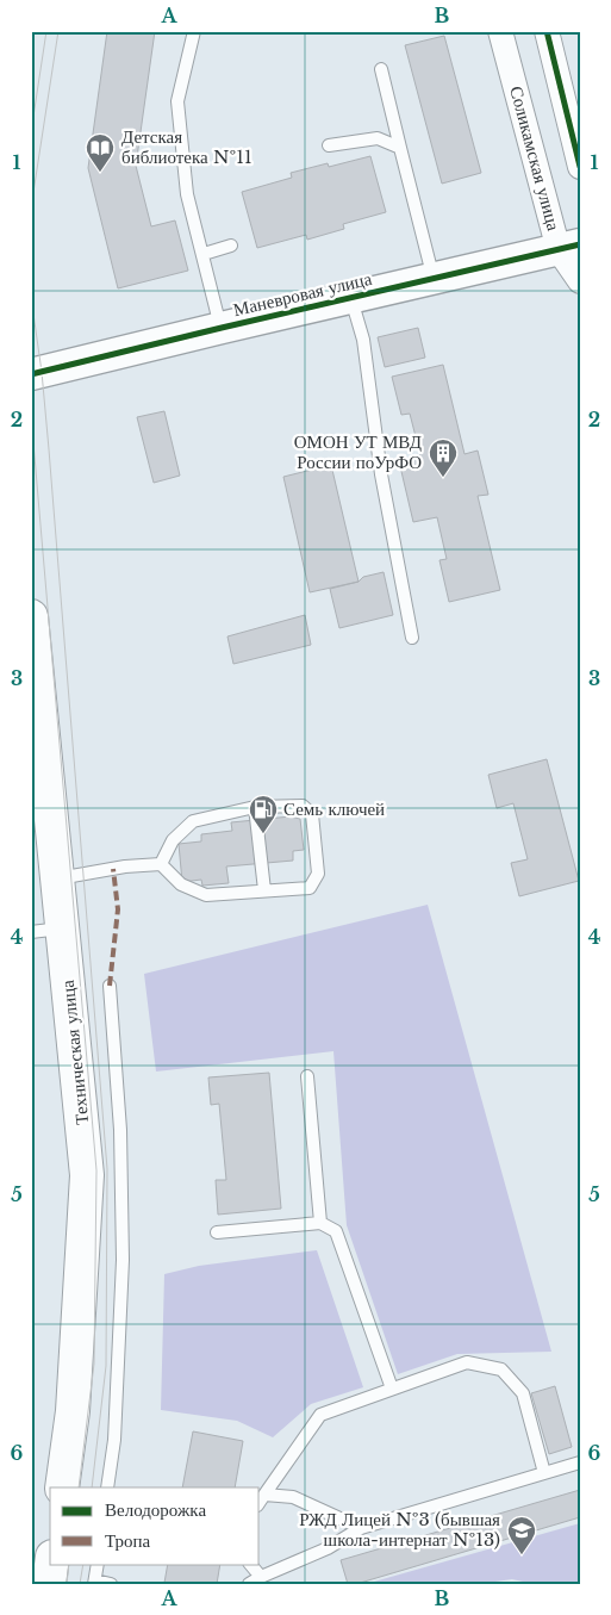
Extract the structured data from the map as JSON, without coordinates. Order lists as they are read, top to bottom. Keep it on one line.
{"streets":{"main road":["Техническая улица"],"street":["Соликамская улица","Маневровая улица"]},"crossings":[["Соликамская улица","Маневровая улица"]],"places":{"library":["Детская библиотека №11"],"building":["ОМОН УТ МВД России поУрФО"],"fuel station":["Семь ключей"],"school or university":["РЖД Лицей №3 (бывшая школа-интернат №13)"]},"legend":["Велодорожка","Тропа"],"grid":{"columns":["A","B"],"rows":["1","2","3","4","5","6"]}}
